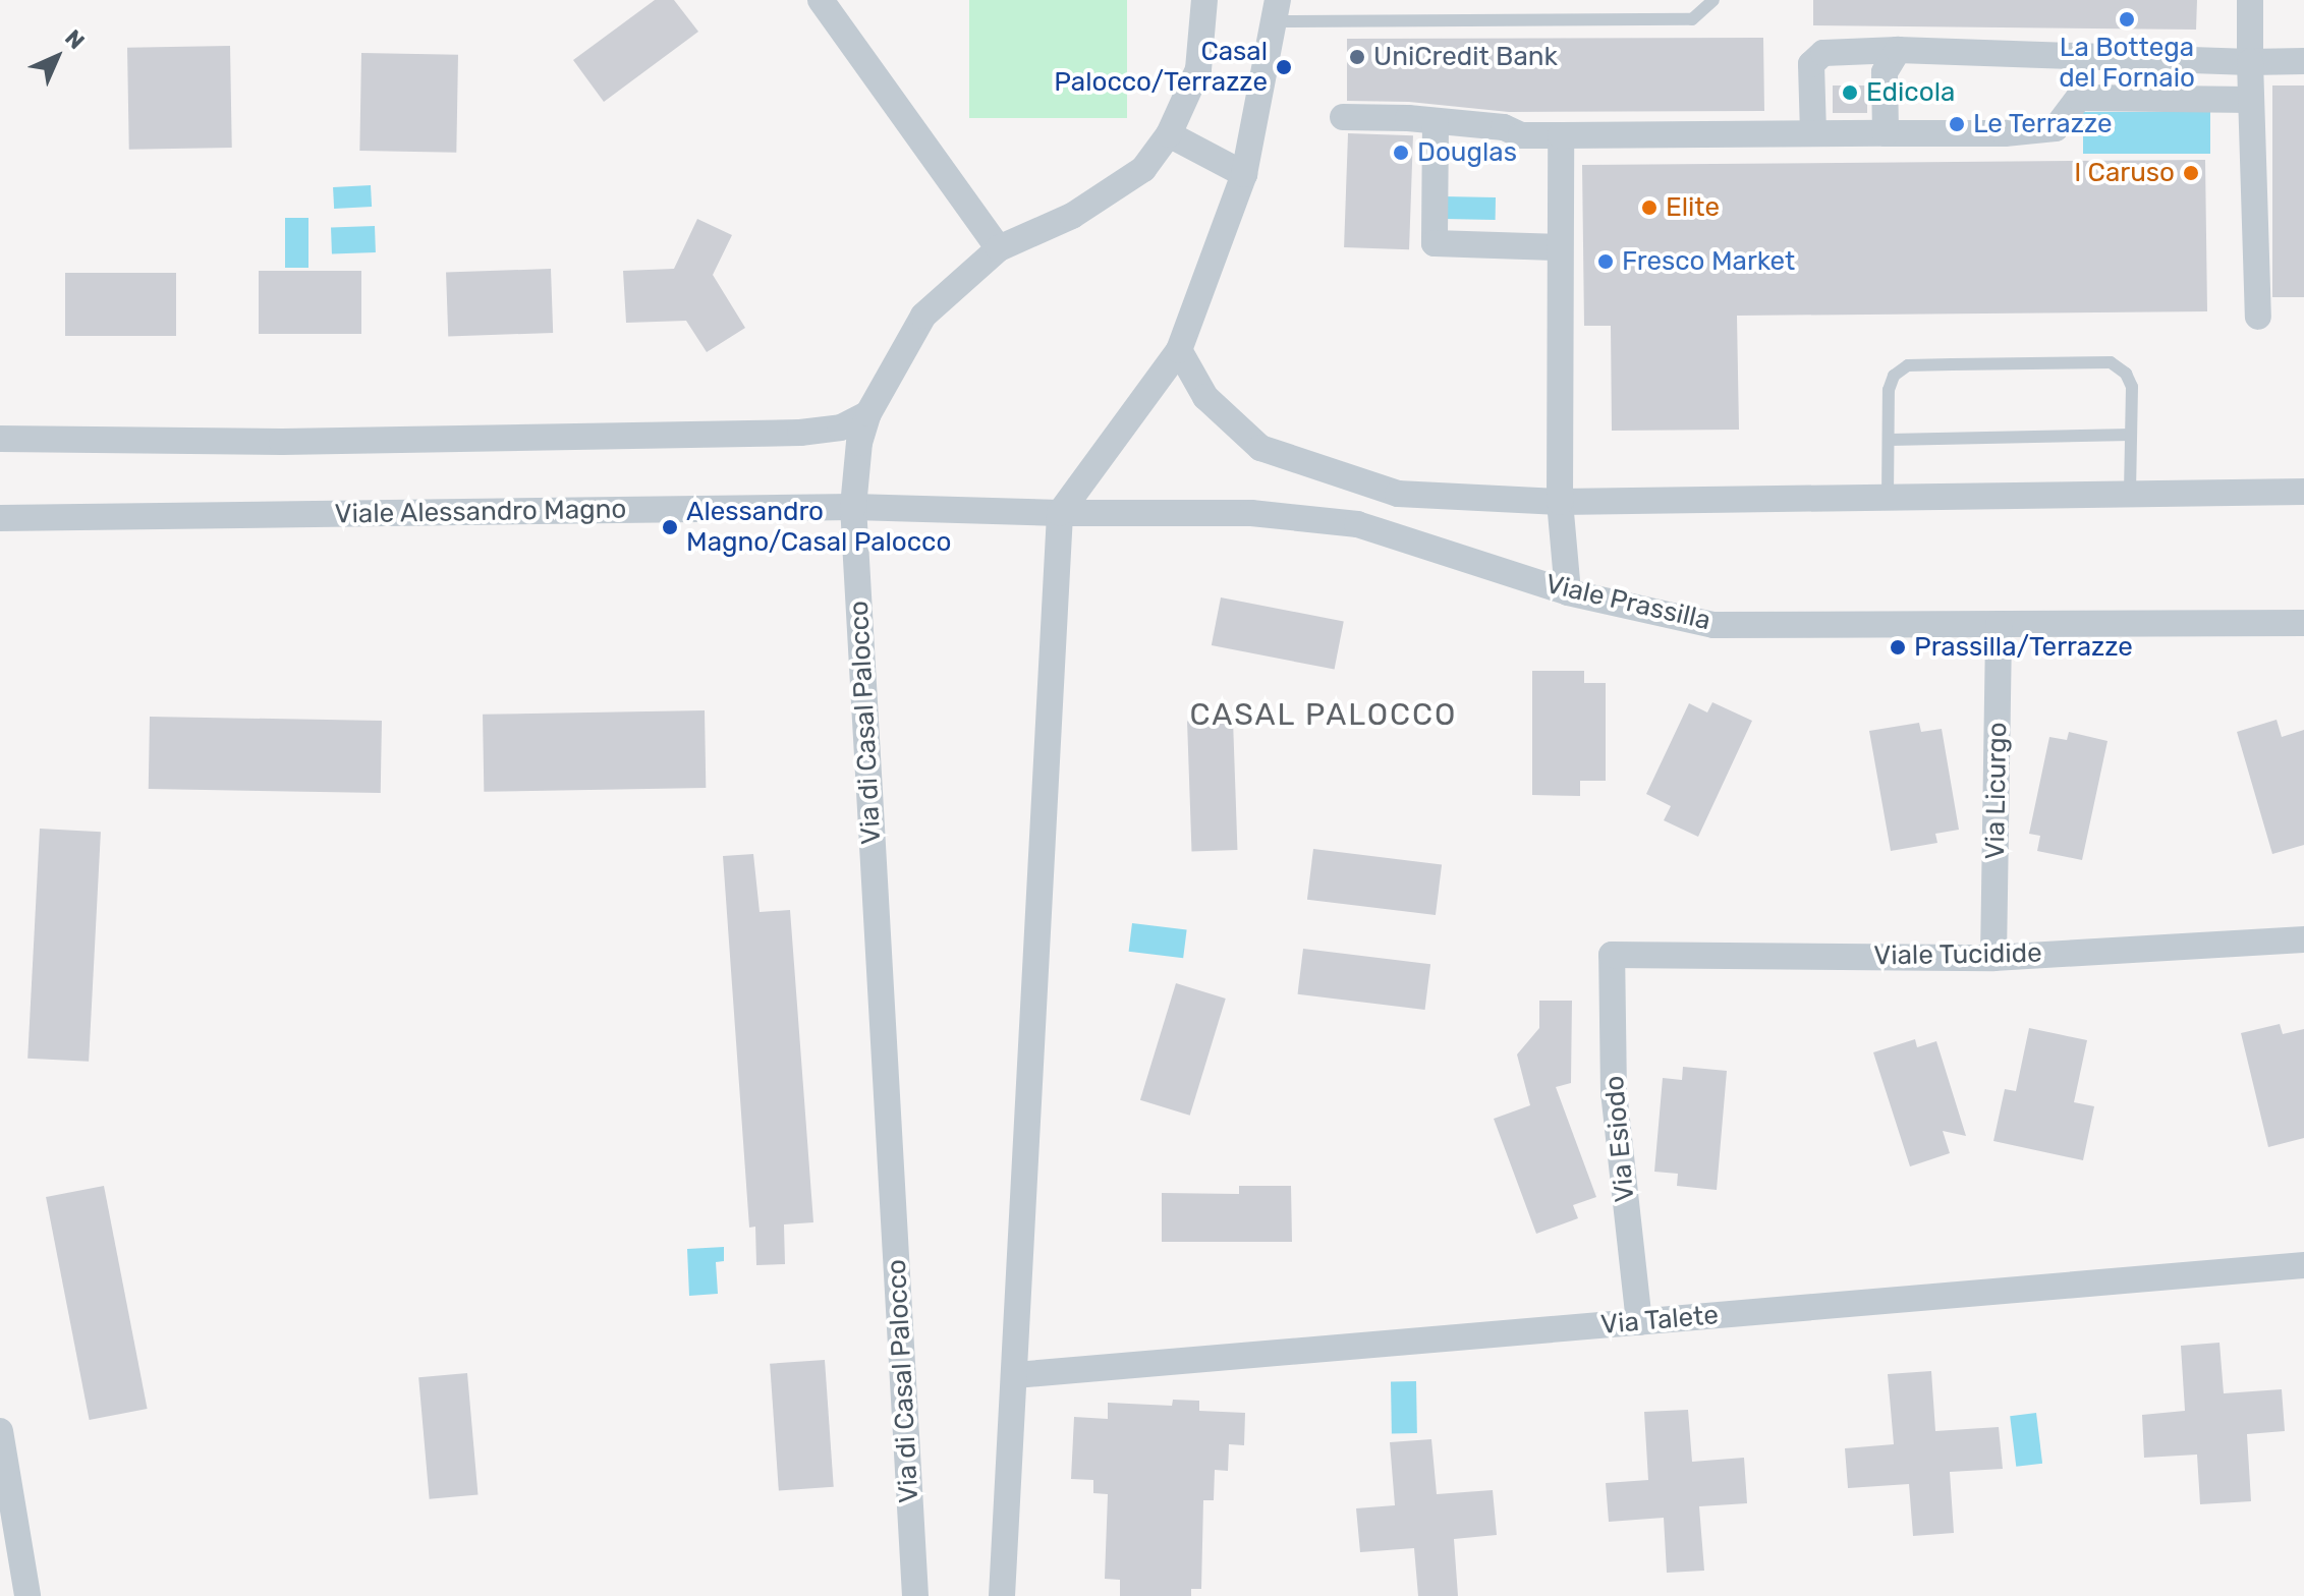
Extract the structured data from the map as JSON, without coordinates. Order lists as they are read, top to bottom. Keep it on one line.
{"streets":{"street":["Viale Alessandro Magno","Viale Prassilla","Via di Casal Palocco","Via Licurgo","Viale Tucidide","Via Esiodo","Via Talete"]},"crossings":[["Viale Alessandro Magno","Viale Prassilla"],["Viale Alessandro Magno","Via di Casal Palocco"],["Viale Prassilla","Via Licurgo"],["Via Licurgo","Viale Tucidide"],["Viale Tucidide","Via Esiodo"],["Via Esiodo","Via Talete"]],"districts":["CASAL PALOCCO"],"places":["La Bottega del Fornaio","UniCredit Bank","Casal Palocco/Terrazze","Edicola","Le Terrazze","Douglas","I Caruso","Elite","Fresco Market","Alessandro Magno/Casal Palocco","Prassilla/Terrazze"],"north":"top right"}
